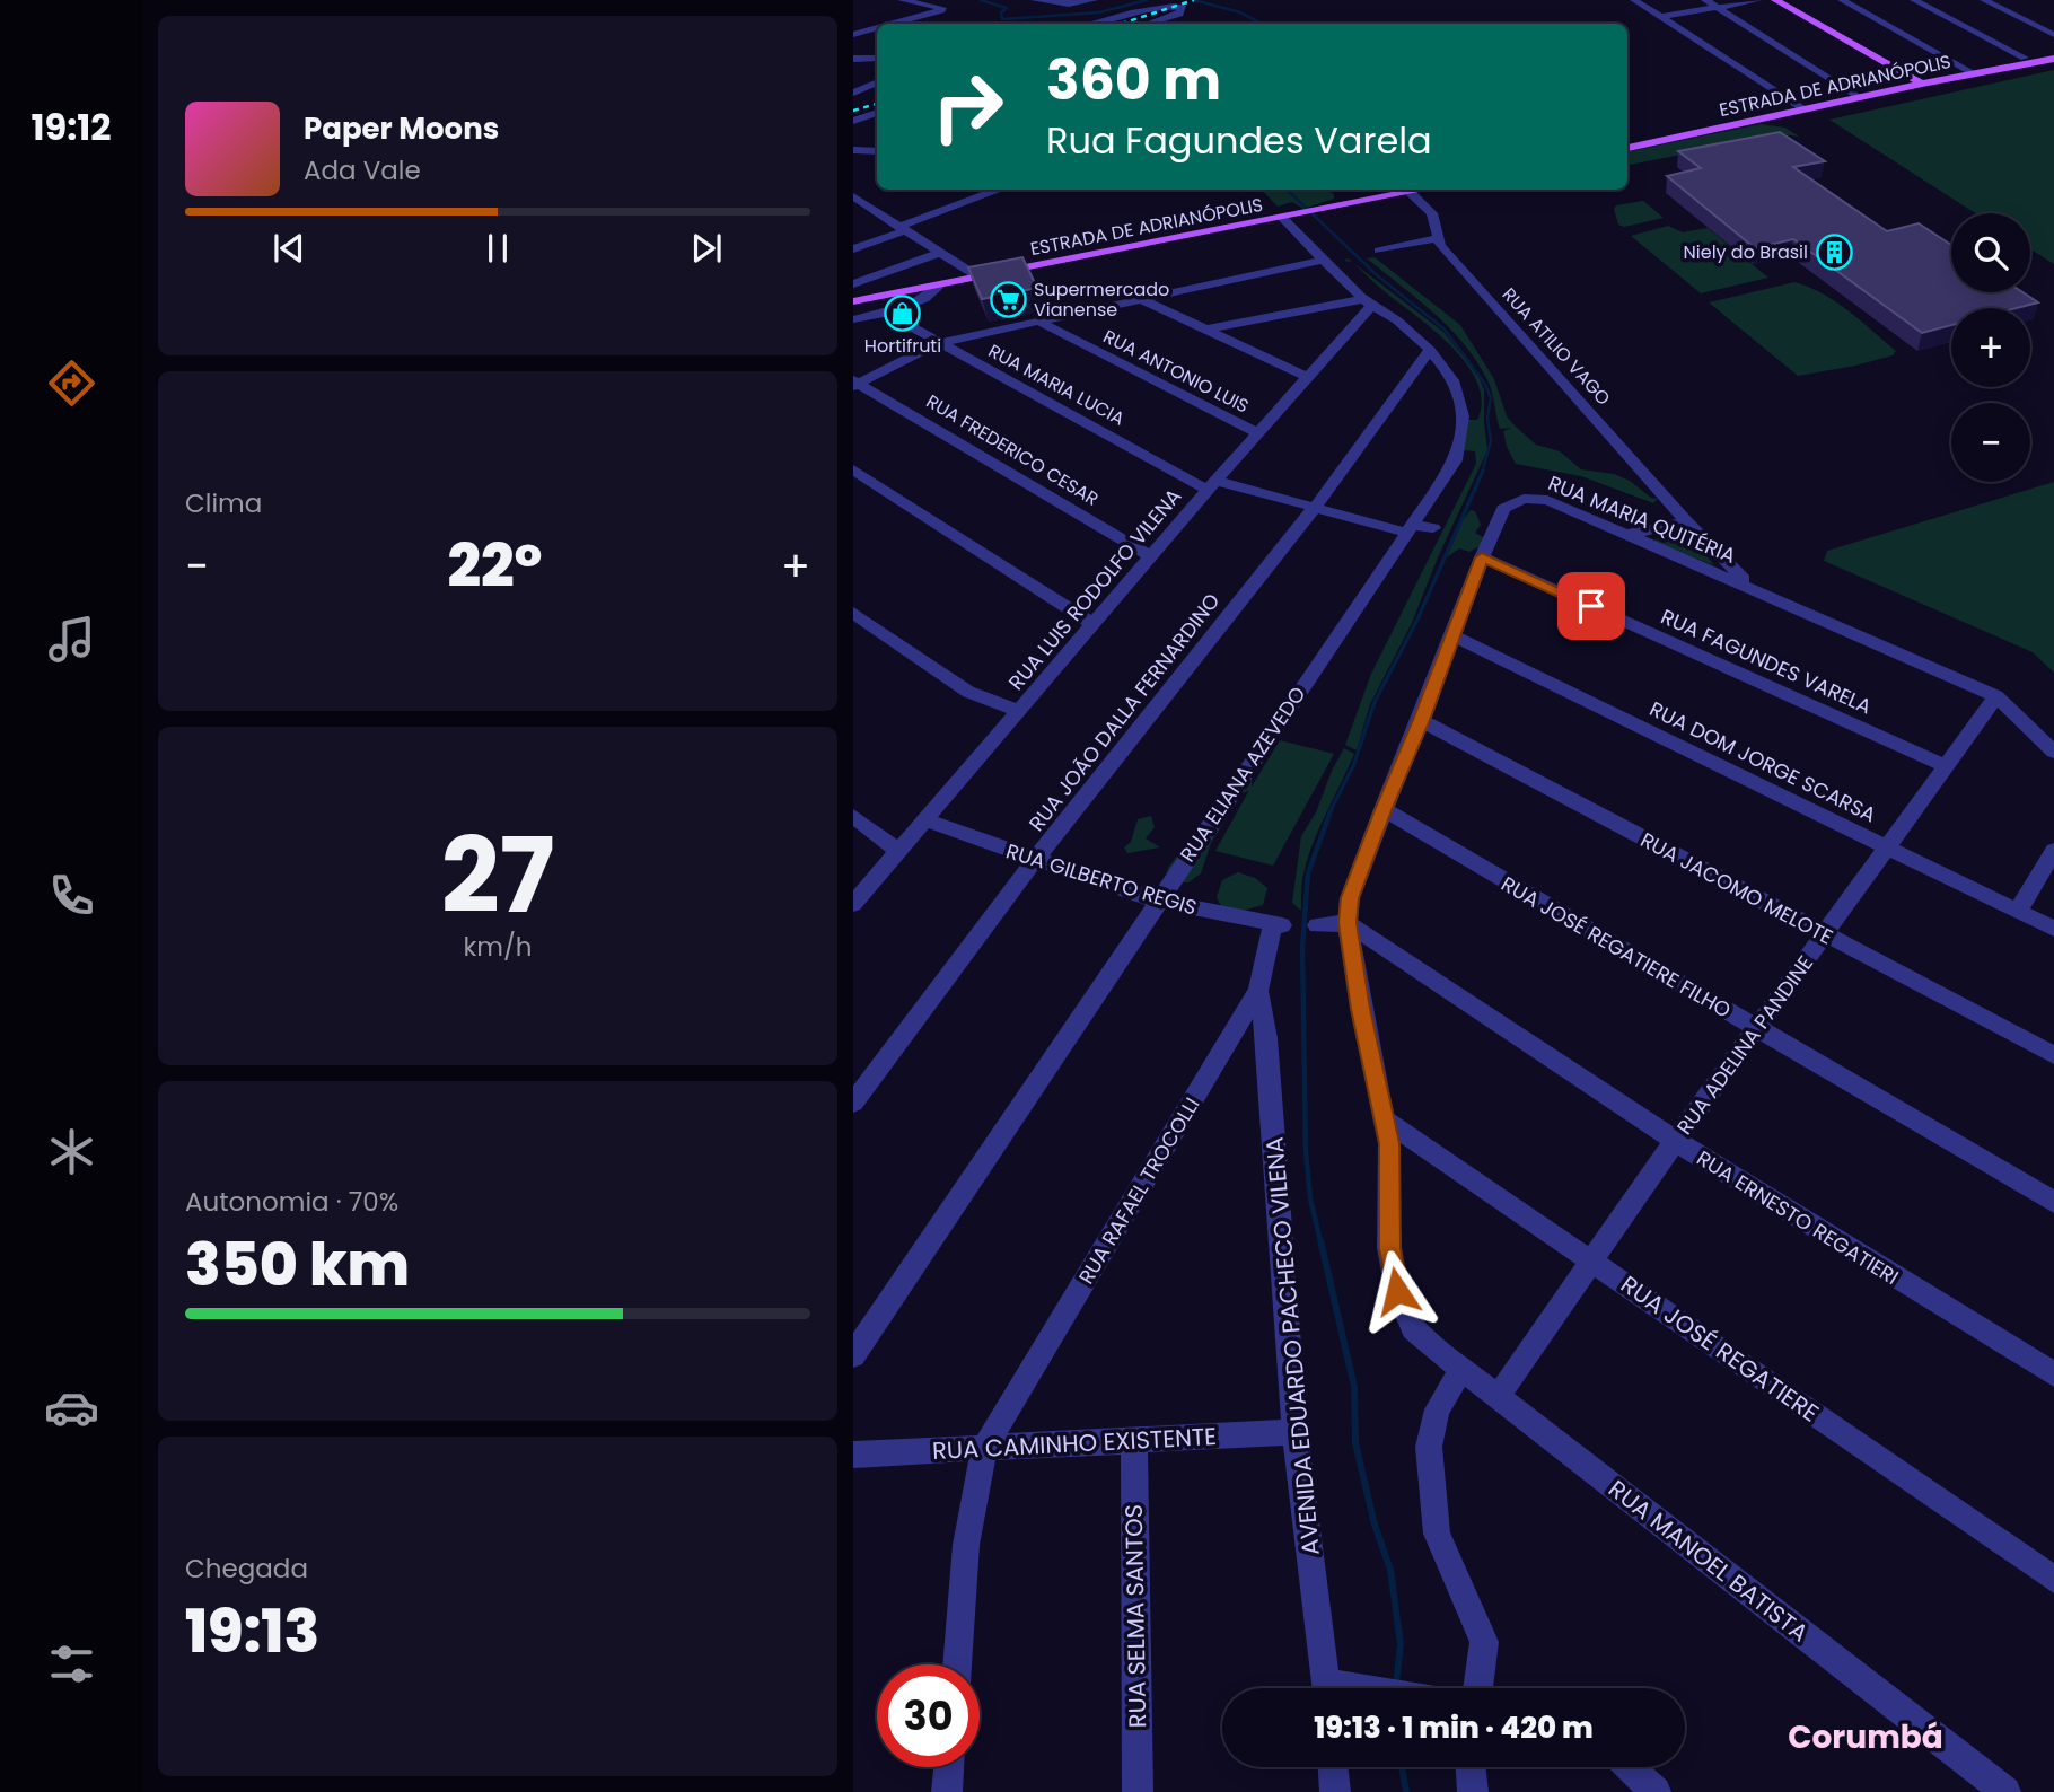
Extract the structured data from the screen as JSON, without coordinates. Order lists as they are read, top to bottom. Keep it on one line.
{"streets":{"main road":["ESTRADA DE ADRIANÓPOLIS"],"street":["RUA ATILIO VAGO","RUA ANTONIO LUIS","RUA MARIA LUCIA","RUA FREDERICO CESAR","RUA MARIA QUITÉRIA","RUA LUIS RODOLFO VILENA","RUA FAGUNDES VARELA","RUA JOÃO DALLA FERNARDINO","RUA DOM JORGE SCARSA","RUA ELIANA AZEVEDO","RUA GILBERTO REGIS","RUA JACOMO MELOTE","RUA JOSÉ REGATIERE FILHO","RUA ADELINA PANDINE","RUA RAFAEL TROCOLLI","RUA ERNESTO REGATIERI","AVENIDA EDUARDO PACHECO VILENA","RUA JOSÉ REGATIERE","RUA CAMINHO EXISTENTE","RUA MANOEL BATISTA","RUA SELMA SANTOS"]},"crossings":[["ESTRADA DE ADRIANÓPOLIS","RUA ATILIO VAGO"],["ESTRADA DE ADRIANÓPOLIS","RUA ELIANA AZEVEDO"],["RUA ATILIO VAGO","RUA MARIA QUITÉRIA"],["RUA ANTONIO LUIS","RUA LUIS RODOLFO VILENA"],["RUA MARIA LUCIA","RUA LUIS RODOLFO VILENA"],["RUA MARIA LUCIA","RUA JOÃO DALLA FERNARDINO"],["RUA MARIA LUCIA","RUA ELIANA AZEVEDO"],["RUA FREDERICO CESAR","RUA LUIS RODOLFO VILENA"],["RUA MARIA QUITÉRIA","RUA FAGUNDES VARELA"],["RUA MARIA QUITÉRIA","RUA DOM JORGE SCARSA"],["RUA MARIA QUITÉRIA","RUA JACOMO MELOTE"],["RUA MARIA QUITÉRIA","RUA JOSÉ REGATIERE FILHO"],["RUA MARIA QUITÉRIA","RUA ADELINA PANDINE"],["RUA MARIA QUITÉRIA","RUA ERNESTO REGATIERI"],["RUA MARIA QUITÉRIA","RUA JOSÉ REGATIERE"],["RUA MARIA QUITÉRIA","RUA MANOEL BATISTA"],["RUA LUIS RODOLFO VILENA","RUA ELIANA AZEVEDO"],["RUA LUIS RODOLFO VILENA","RUA GILBERTO REGIS"],["RUA FAGUNDES VARELA","RUA ADELINA PANDINE"],["RUA JOÃO DALLA FERNARDINO","RUA ELIANA AZEVEDO"],["RUA JOÃO DALLA FERNARDINO","RUA GILBERTO REGIS"],["RUA DOM JORGE SCARSA","RUA ADELINA PANDINE"],["RUA ELIANA AZEVEDO","RUA GILBERTO REGIS"],["RUA GILBERTO REGIS","RUA RAFAEL TROCOLLI"],["RUA JACOMO MELOTE","RUA ADELINA PANDINE"],["RUA JOSÉ REGATIERE FILHO","RUA ADELINA PANDINE"],["RUA ADELINA PANDINE","RUA ERNESTO REGATIERI"],["RUA ADELINA PANDINE","RUA JOSÉ REGATIERE"],["RUA ADELINA PANDINE","RUA MANOEL BATISTA"],["RUA RAFAEL TROCOLLI","AVENIDA EDUARDO PACHECO VILENA"],["RUA RAFAEL TROCOLLI","RUA CAMINHO EXISTENTE"],["AVENIDA EDUARDO PACHECO VILENA","RUA CAMINHO EXISTENTE"],["RUA CAMINHO EXISTENTE","RUA SELMA SANTOS"]],"districts":["Corumbá"],"places":{"building":["Niely do Brasil"],"supermarket":["Supermercado Vianense"],"shop":["Hortifruti"]},"page":{"tabs":"19:12","turn":["360 m","Rua Fagundes Varela"],"song":["Paper Moons","Ada Vale"],"map_buttons":["+","−"],"tile":["Clima",["27","km/h"],["Autonomia · 70%","350 km"],["Chegada","19:13"]],"heat":["−","22°","+"],"limit":"30","trip":"19:13 · 1 min · 420 m"}}
